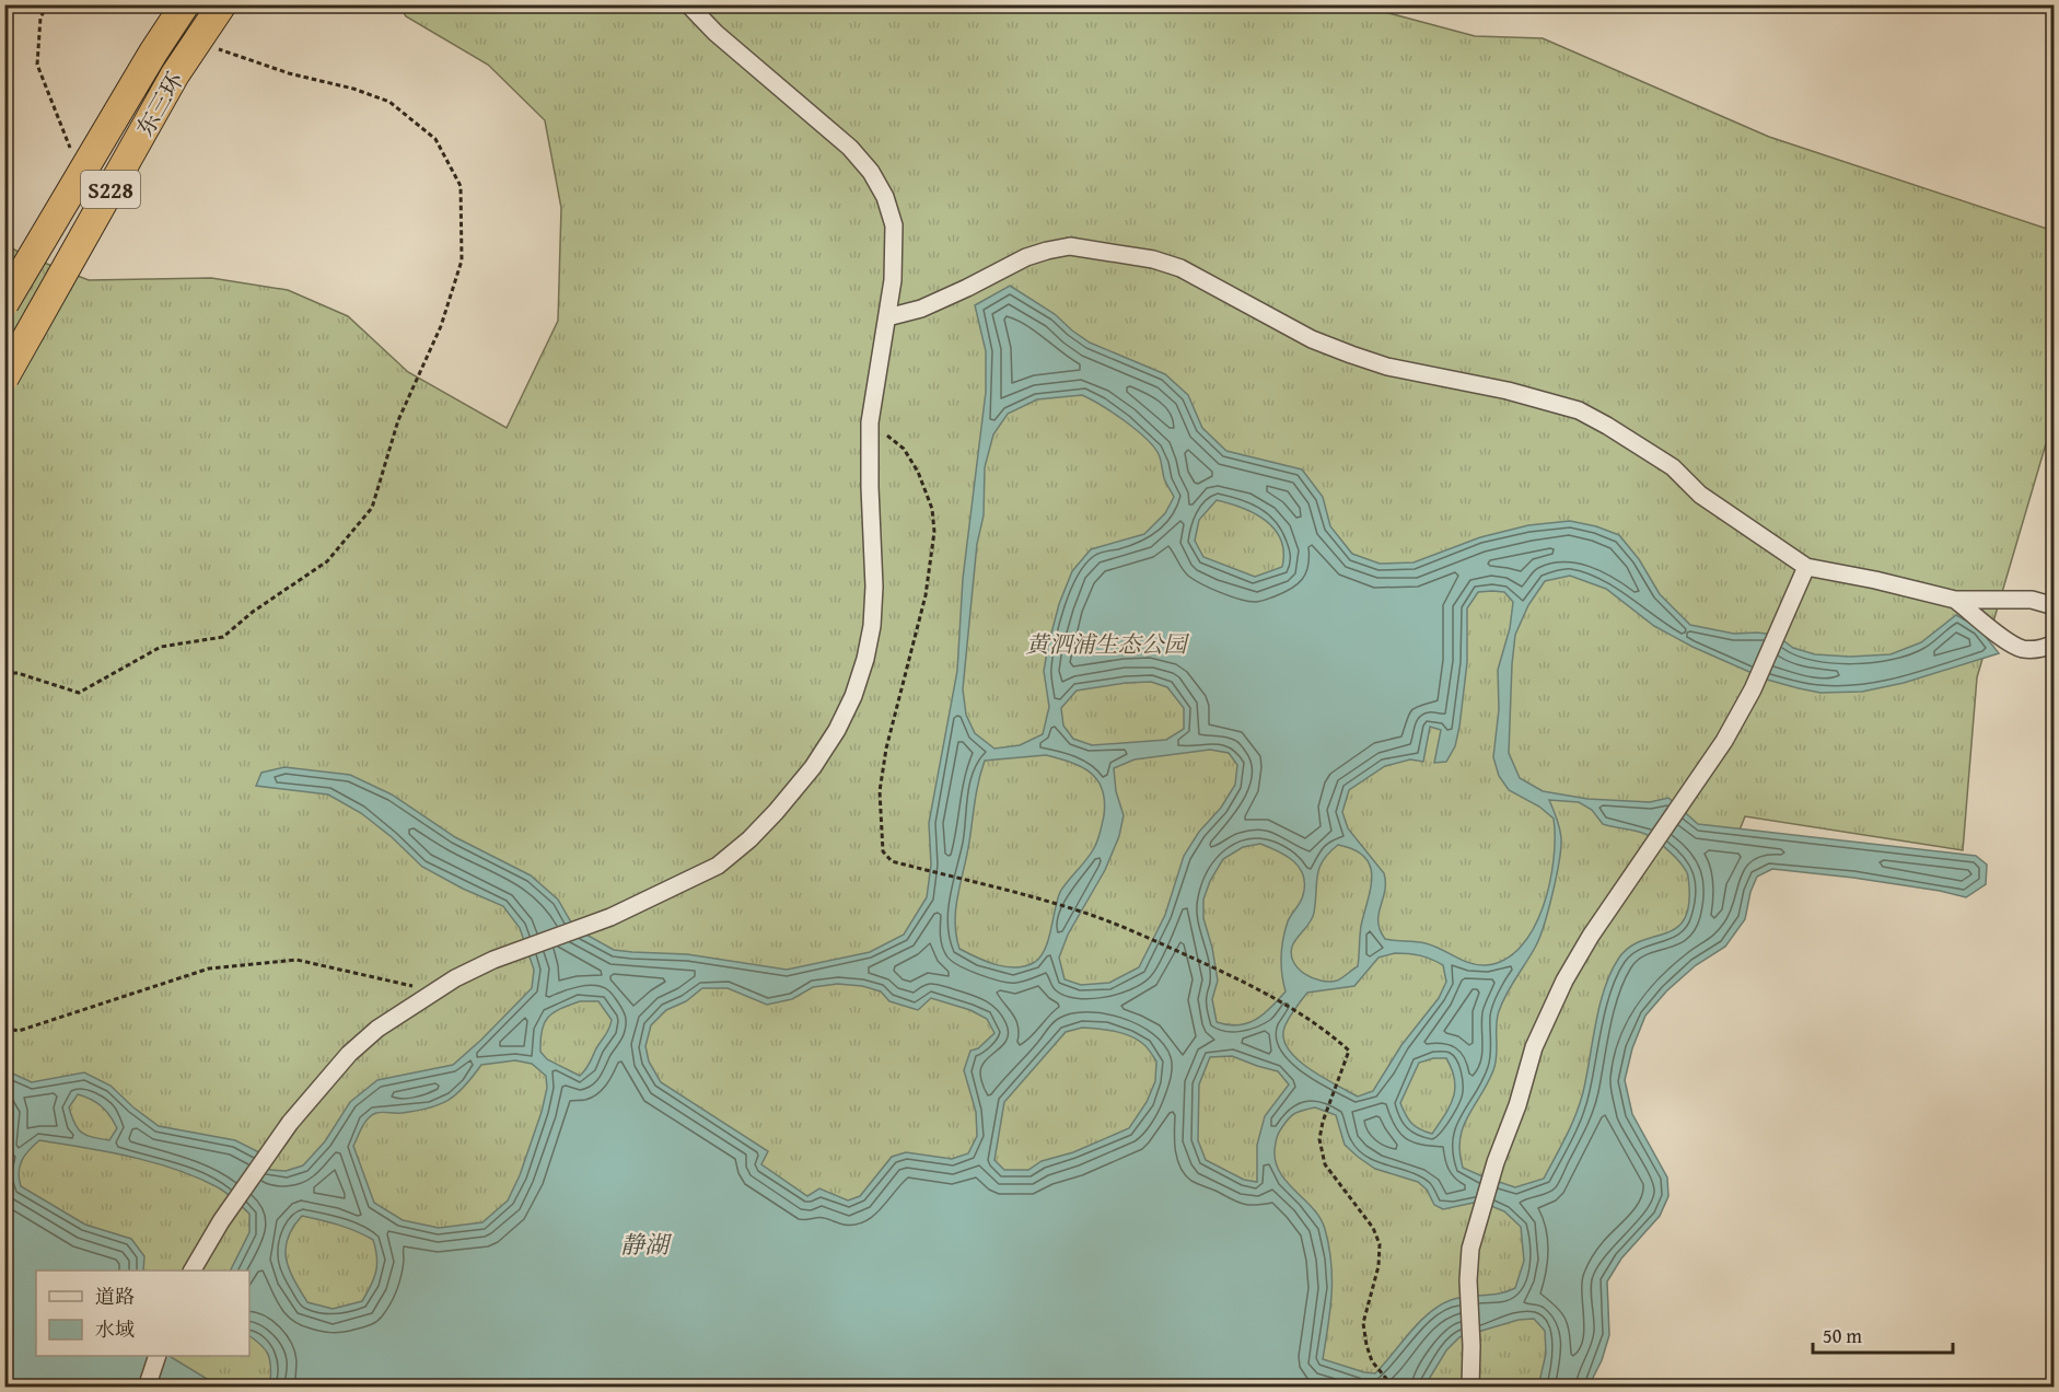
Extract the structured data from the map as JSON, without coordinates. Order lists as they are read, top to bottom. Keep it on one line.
{"streets":{"highway":["东三环","S228"]},"water":["静湖"],"parks":["黄泗浦生态公园"],"legend":["道路","水域"],"scale_bar":"50 m"}
